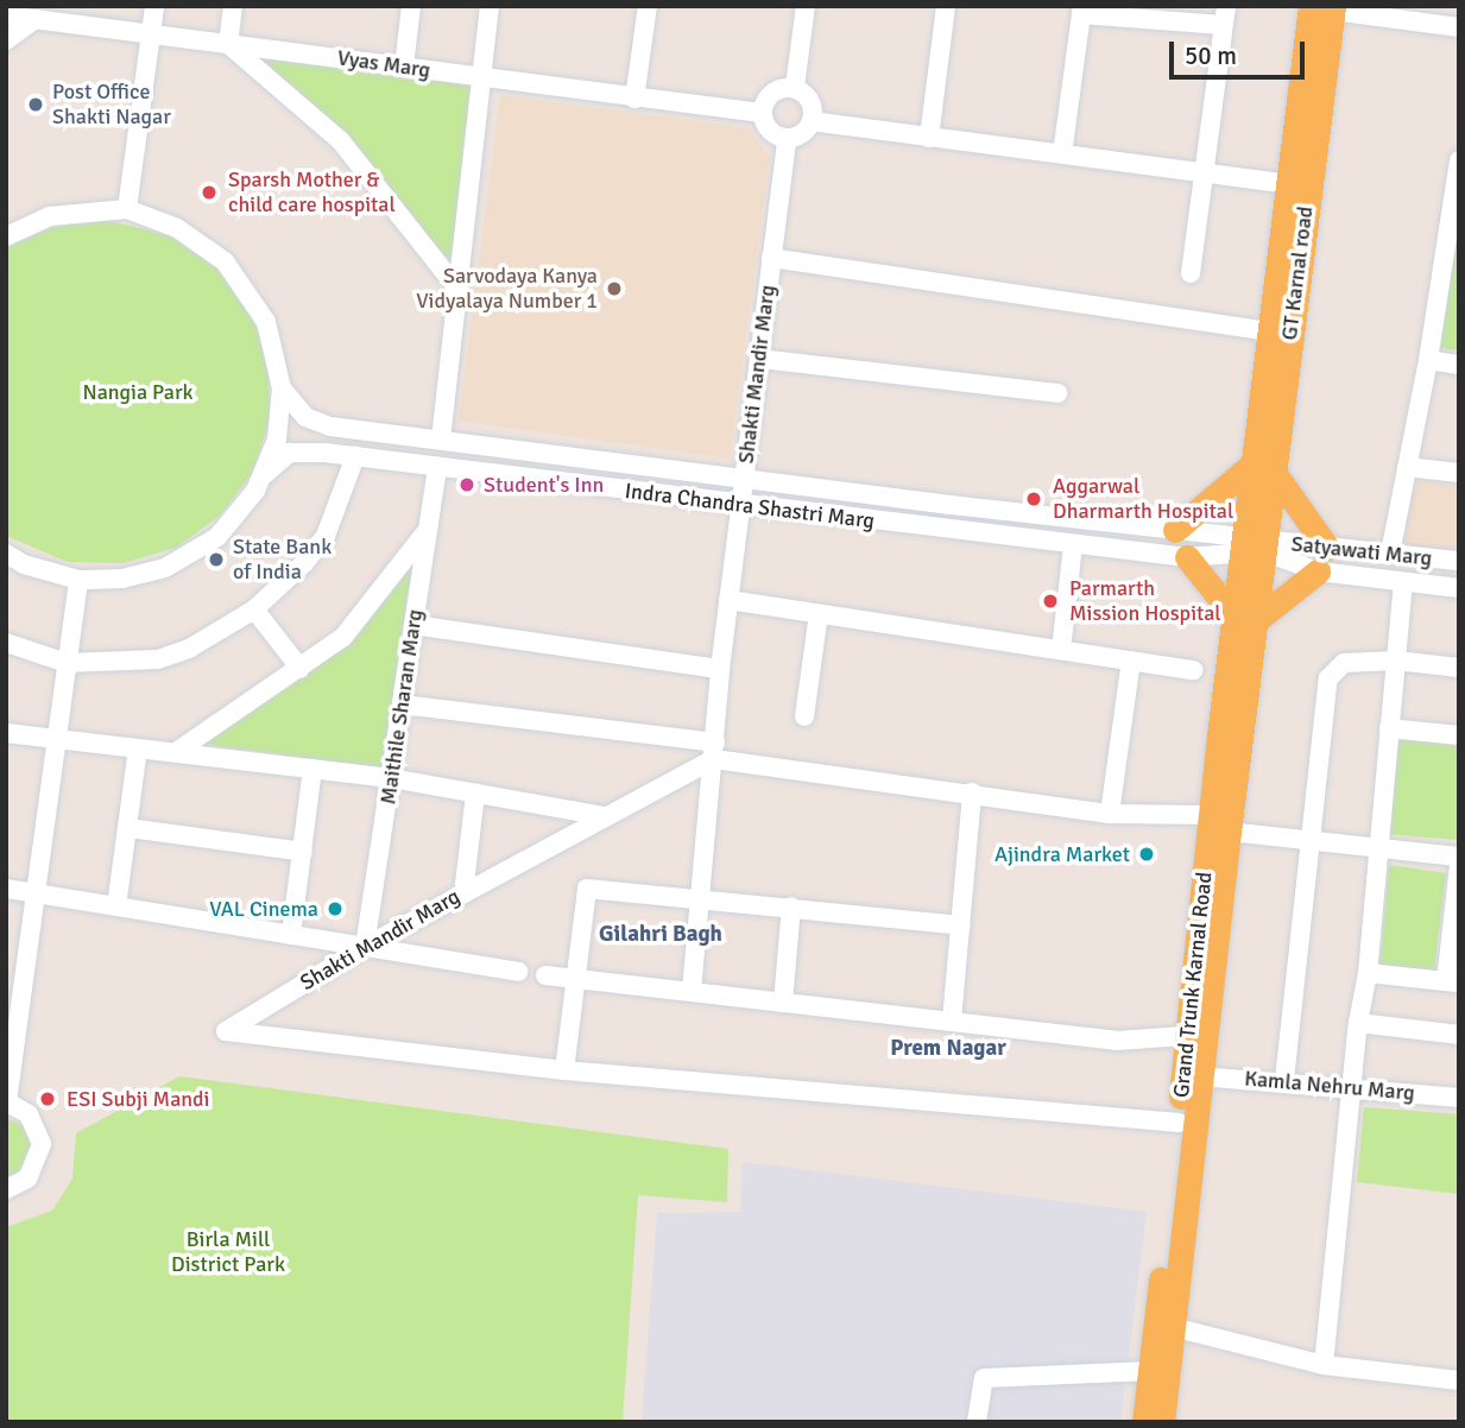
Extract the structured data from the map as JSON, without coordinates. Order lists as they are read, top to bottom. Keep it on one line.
{"streets":{"main road":["GT Karnal road","Grand Trunk Karnal Road"],"street":["Vyas Marg","Shakti Mandir Marg","Indra Chandra Shastri Marg","Satyawati Marg","Maithile Sharan Marg","Kamla Nehru Marg"]},"crossings":[["Vyas Marg","Shakti Mandir Marg"],["GT Karnal road","Indra Chandra Shastri Marg"],["GT Karnal road","Satyawati Marg"],["GT Karnal road","Grand Trunk Karnal Road"],["Shakti Mandir Marg","Indra Chandra Shastri Marg"],["Shakti Mandir Marg","Maithile Sharan Marg"],["Indra Chandra Shastri Marg","Satyawati Marg"],["Indra Chandra Shastri Marg","Maithile Sharan Marg"],["Indra Chandra Shastri Marg","Grand Trunk Karnal Road"],["Satyawati Marg","Grand Trunk Karnal Road"],["Grand Trunk Karnal Road","Kamla Nehru Marg"]],"districts":["Gilahri Bagh","Prem Nagar"],"parks":["Nangia Park","Birla Mill District Park"],"places":["Post Office Shakti Nagar","Sparsh Mother & child care hospital","Sarvodaya Kanya Vidyalaya Number 1","Student's Inn","Aggarwal Dharmarth Hospital","State Bank of India","Parmarth Mission Hospital","Ajindra Market","VAL Cinema","ESI Subji Mandi"],"scale_bar":"50 m"}
